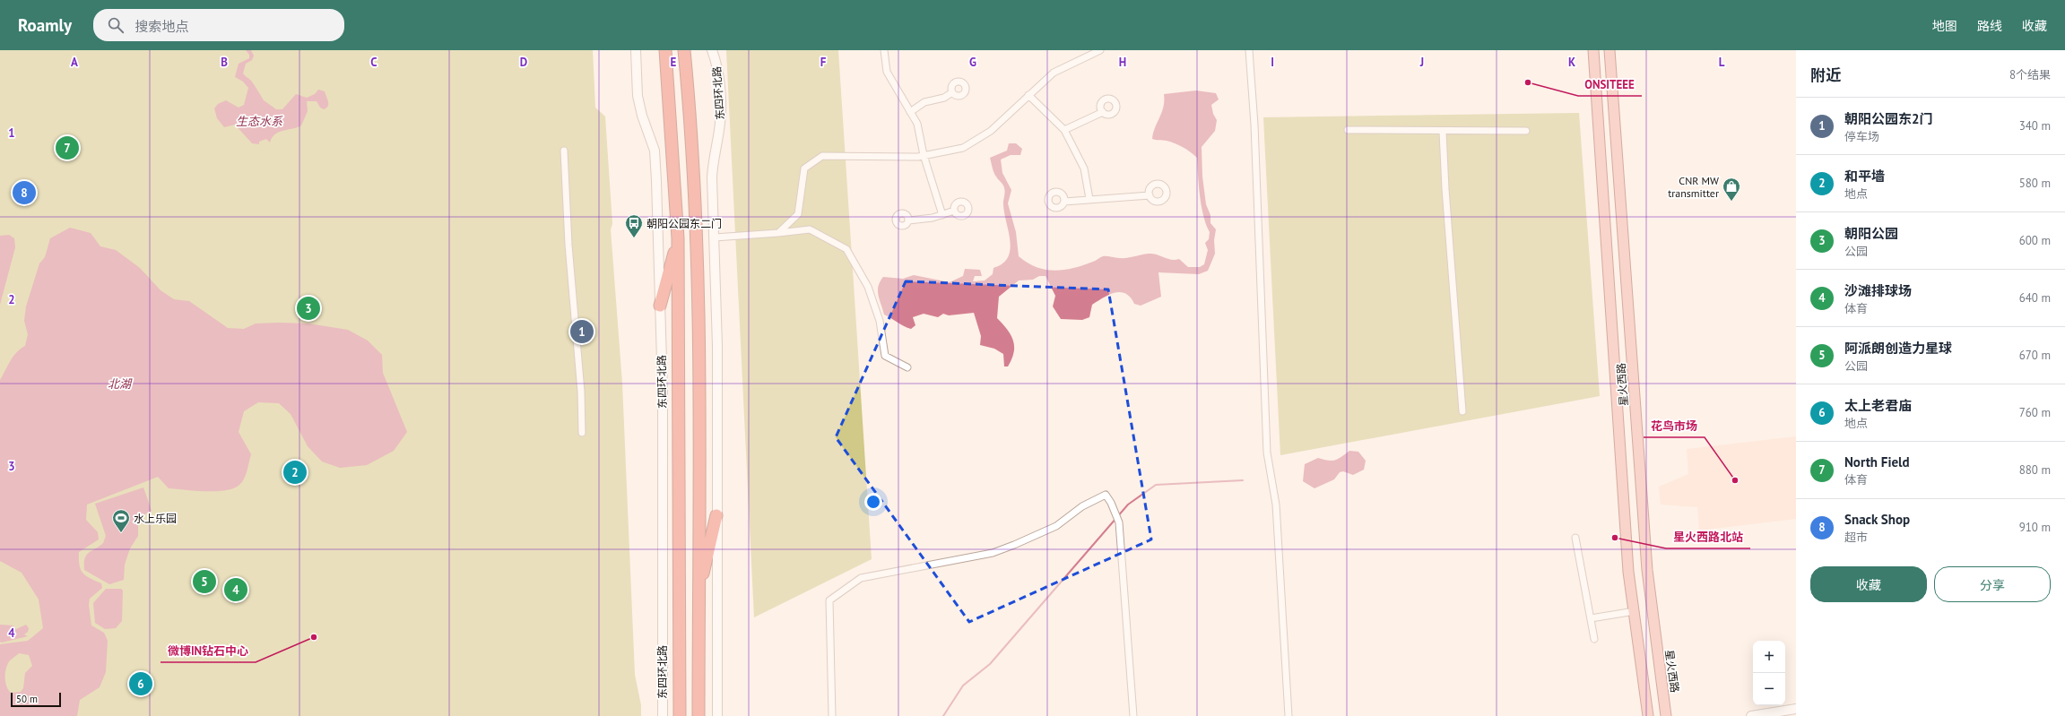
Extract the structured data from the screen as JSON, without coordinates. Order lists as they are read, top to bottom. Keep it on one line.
{"streets":{"highway":["东四环北路"],"main road":["星火西路"]},"water":["生态水系","北湖"],"places":{"other":["ONSITEEE","花鸟市场","星火西路北站","微博IN钻石中心"],"shop":["CNR MW transmitter"],"bus stop":["朝阳公园东二门"],"sports":["水上乐园"]},"scale_bar":"50 m","page":{"header":"Roamly","search":"搜索地点","nav":["地图","路线","收藏"],"heading":["附近","8个结果"],"list":[{"mark":"1","name":"朝阳公园东2门","note":"停车场","value":"340 m"},{"mark":"2","name":"和平墙","note":"地点","value":"580 m"},{"mark":"3","name":"朝阳公园","note":"公园","value":"600 m"},{"mark":"4","name":"沙滩排球场","note":"体育","value":"640 m"},{"mark":"5","name":"阿派朗创造力星球","note":"公园","value":"670 m"},{"mark":"6","name":"太上老君庙","note":"地点","value":"760 m"},{"mark":"7","name":"North Field","note":"体育","value":"880 m"},{"mark":"8","name":"Snack Shop","note":"超市","value":"910 m"}],"pins":["7","8","3","1","2","5","4","6"],"buttons":["收藏","分享"],"map_buttons":["+","−"],"scale":"50 m"},"grid":{"columns":["A","B","C","D","E","F","G","H","I","J","K","L"],"rows":["1","2","3","4"]}}
